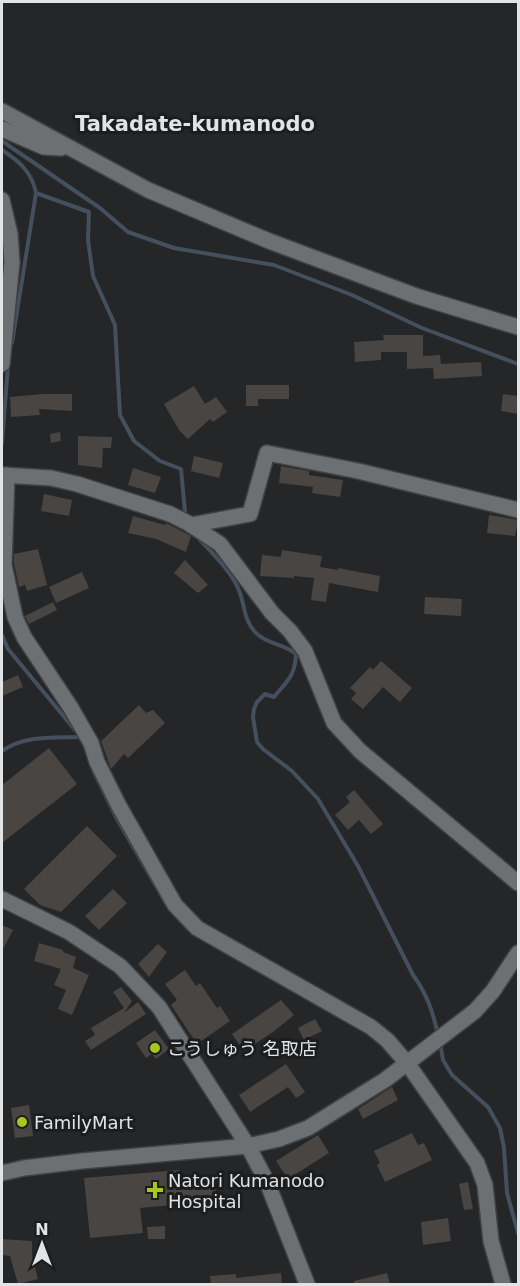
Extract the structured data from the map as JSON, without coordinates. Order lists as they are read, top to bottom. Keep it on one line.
{"districts":["Takadate-kumanodo"],"places":{"other":["こうしゅう 名取店","FamilyMart"],"health":["Natori Kumanodo Hospital"]},"north":"top"}
